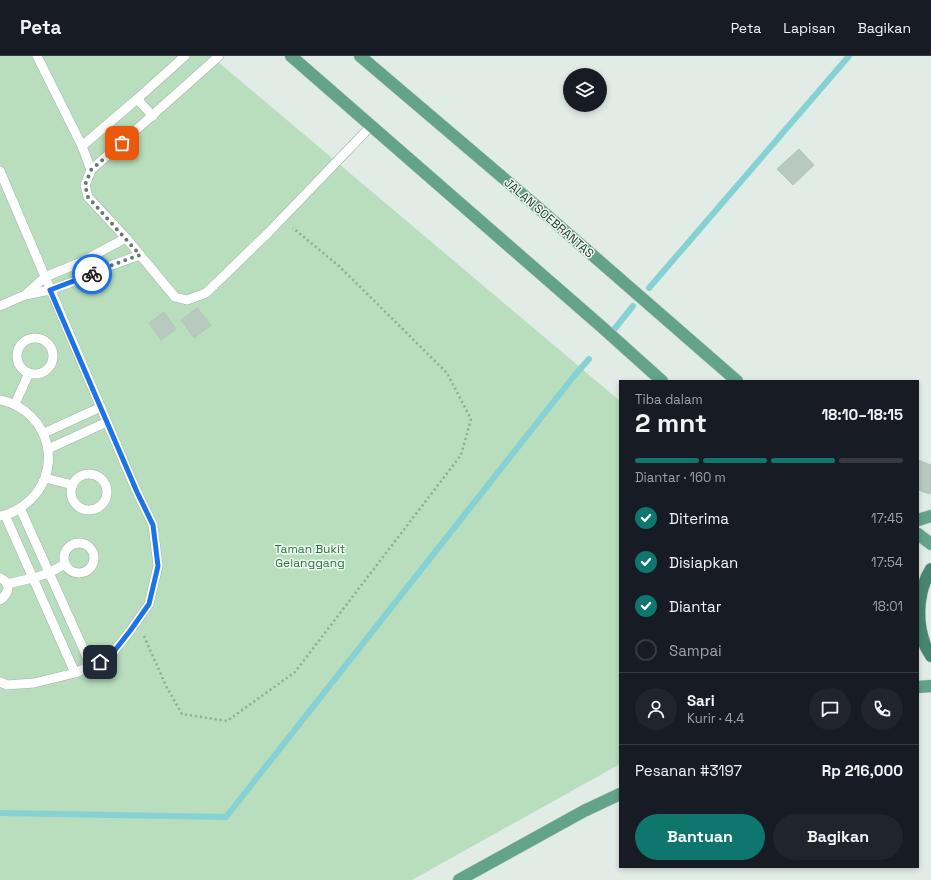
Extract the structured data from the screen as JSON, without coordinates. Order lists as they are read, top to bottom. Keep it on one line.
{"streets":{"main road":["JALAN SOEBRANTAS"]},"parks":["Taman Bukit Gelanggang"],"page":{"header":"Peta","nav":["Peta","Lapisan","Bagikan"],"heading":["2 mnt","Tiba dalam","18:10–18:15"],"panel":["Sari","Kurir · 4.4","Pesanan #3197","Rp 216,000"],"bar":"Diantar · 160 m","list":[["Diterima","17:45"],["Disiapkan","17:54"],["Diantar","18:01"],"Sampai"],"buttons":["Bantuan","Bagikan"]}}
